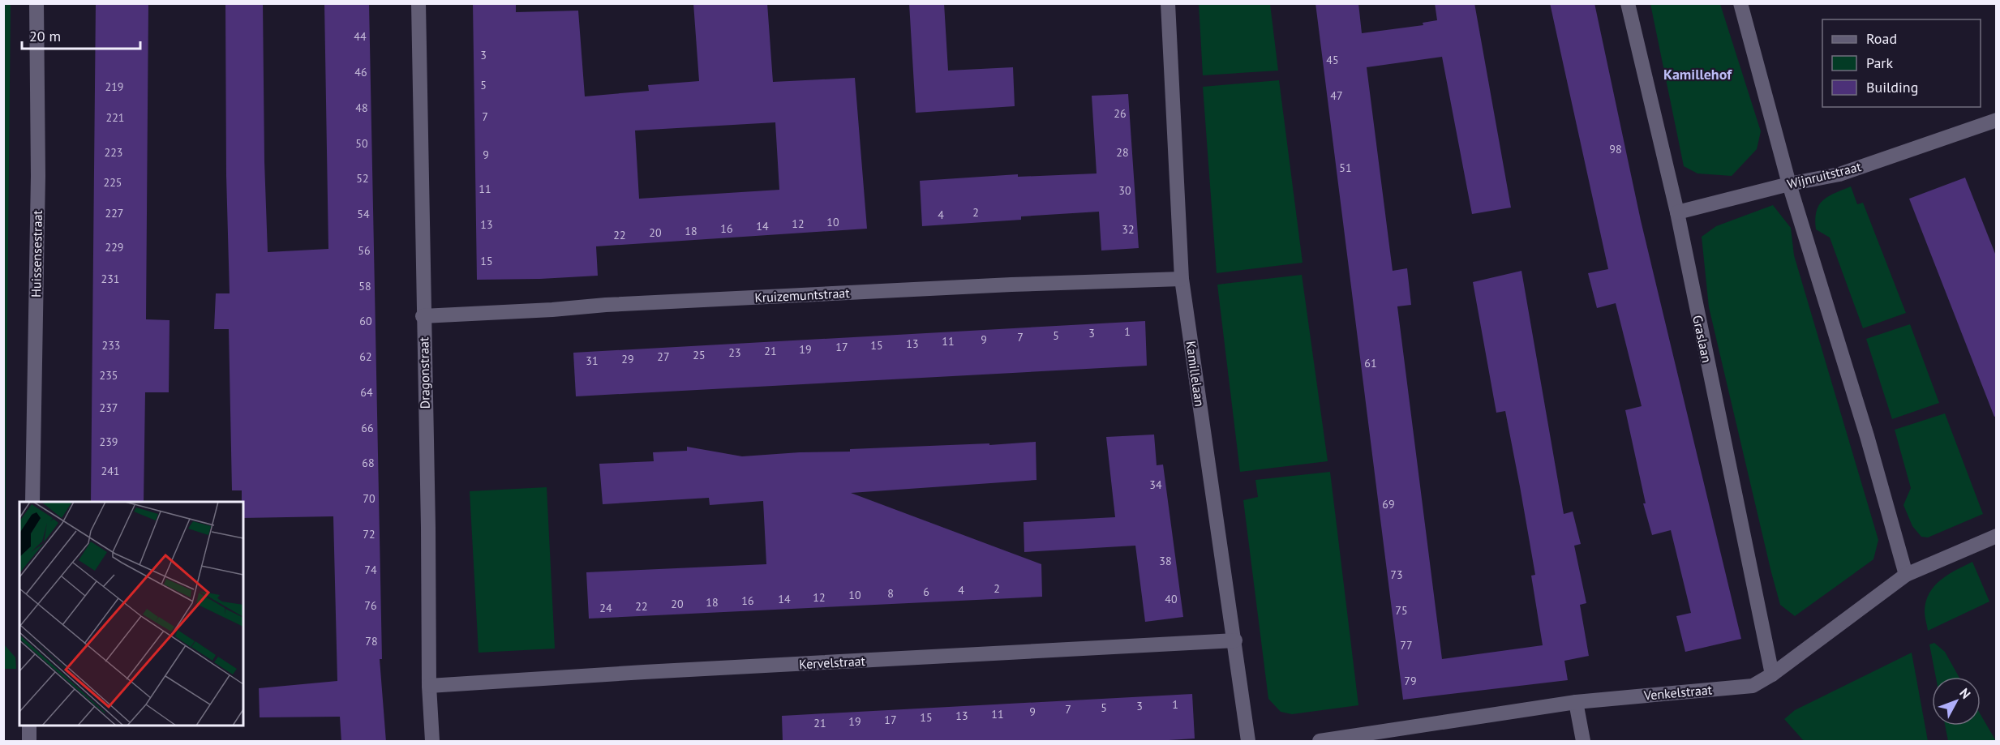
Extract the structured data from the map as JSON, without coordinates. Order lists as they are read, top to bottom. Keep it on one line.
{"streets":{"street":["Wijnruitstraat","Huissensestraat","Kruizemuntstraat","Graslaan","Dragonstraat","Kamillelaan","Kervelstraat","Venkelstraat"]},"crossings":[["Wijnruitstraat","Graslaan"],["Kruizemuntstraat","Dragonstraat"],["Kruizemuntstraat","Kamillelaan"],["Graslaan","Venkelstraat"],["Dragonstraat","Kervelstraat"],["Kamillelaan","Kervelstraat"]],"districts":["Kamillehof"],"house_numbers":["44","3","45","46","5","219","47","48","26","7","221","50","98","223","28","9","51","52","225","11","30","2","227","54","4","10","12","13","14","16","32","18","20","22","229","56","15","231","58","60","1","3","5","7","9","11","13","233","15","17","19","21","23","25","62","27","29","31","61","235","64","237","66","239","68","241","34","70","69","72","38","74","73","2","4","6","8","10","12","14","40","16","18","20","76","22","24","75","78","77","79","1","3","5","7","9","11","13","15","17","19","21"],"legend":["Road","Park","Building"],"scale_bar":"20 m","north":"top right"}
